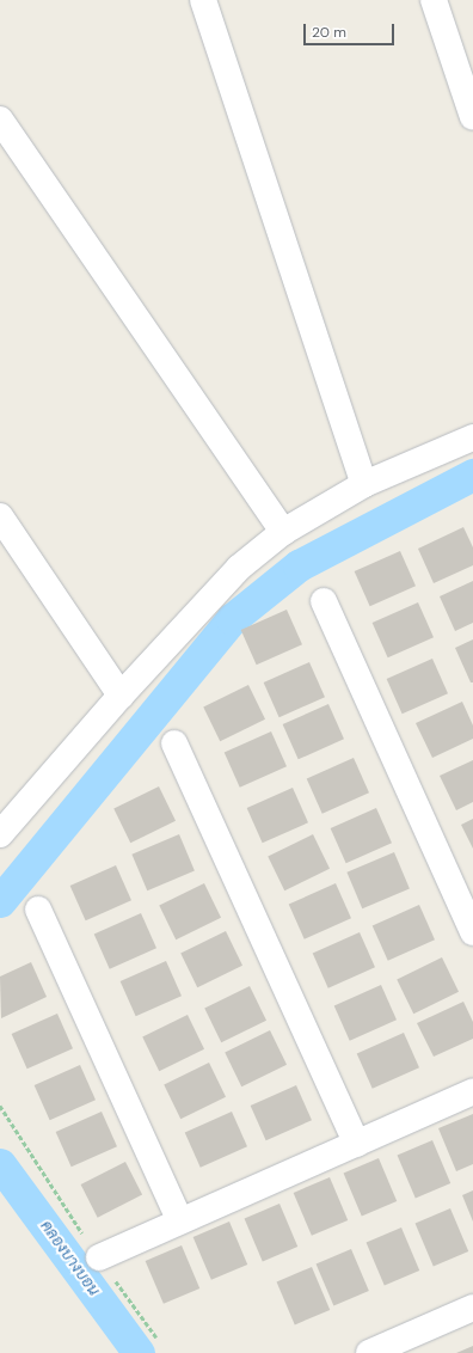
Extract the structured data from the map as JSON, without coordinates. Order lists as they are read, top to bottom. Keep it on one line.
{"water":["คลองบางบอน"],"scale_bar":"20 m"}
